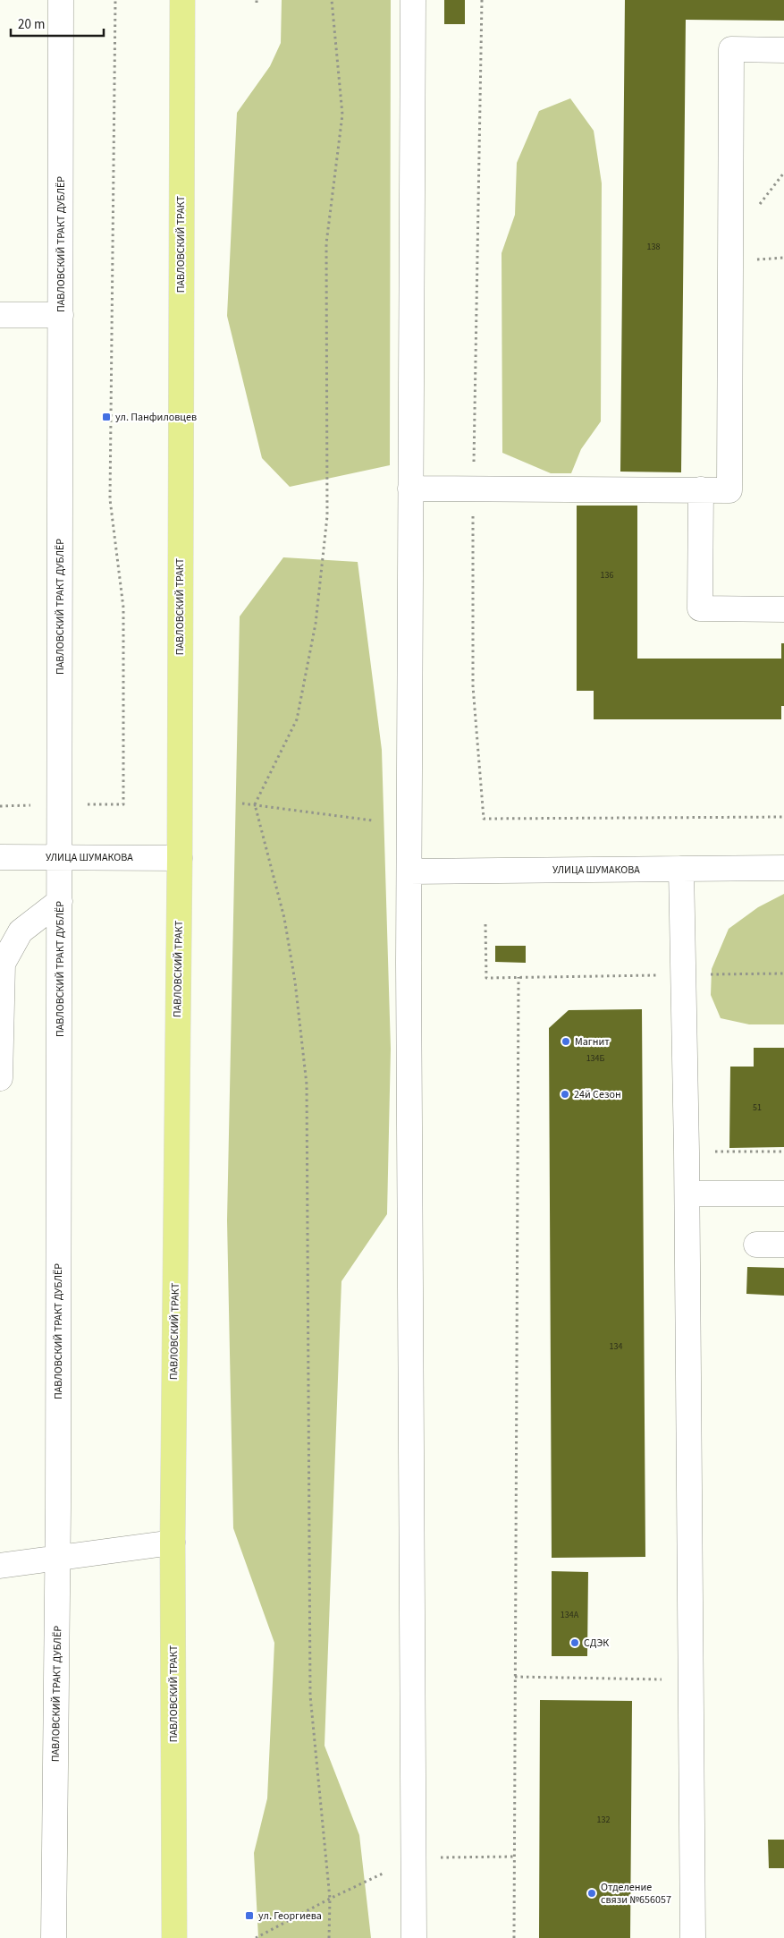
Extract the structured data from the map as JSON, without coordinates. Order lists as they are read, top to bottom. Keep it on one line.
{"streets":{"main road":["ПАВЛОВСКИЙ ТРАКТ"],"street":["ПАВЛОВСКИЙ ТРАКТ ДУБЛЁР","УЛИЦА ШУМАКОВА"]},"crossings":[["ПАВЛОВСКИЙ ТРАКТ ДУБЛЁР","УЛИЦА ШУМАКОВА"],["ПАВЛОВСКИЙ ТРАКТ","УЛИЦА ШУМАКОВА"]],"places":{"transit":["ул. Панфиловцев","ул. Георгиева"],"other":["Магнит","24й Сезон","СДЭК","Отделение связи №656057"]},"house_numbers":["138","136","134Б","51","134","134А","132"],"scale_bar":"20 m"}
